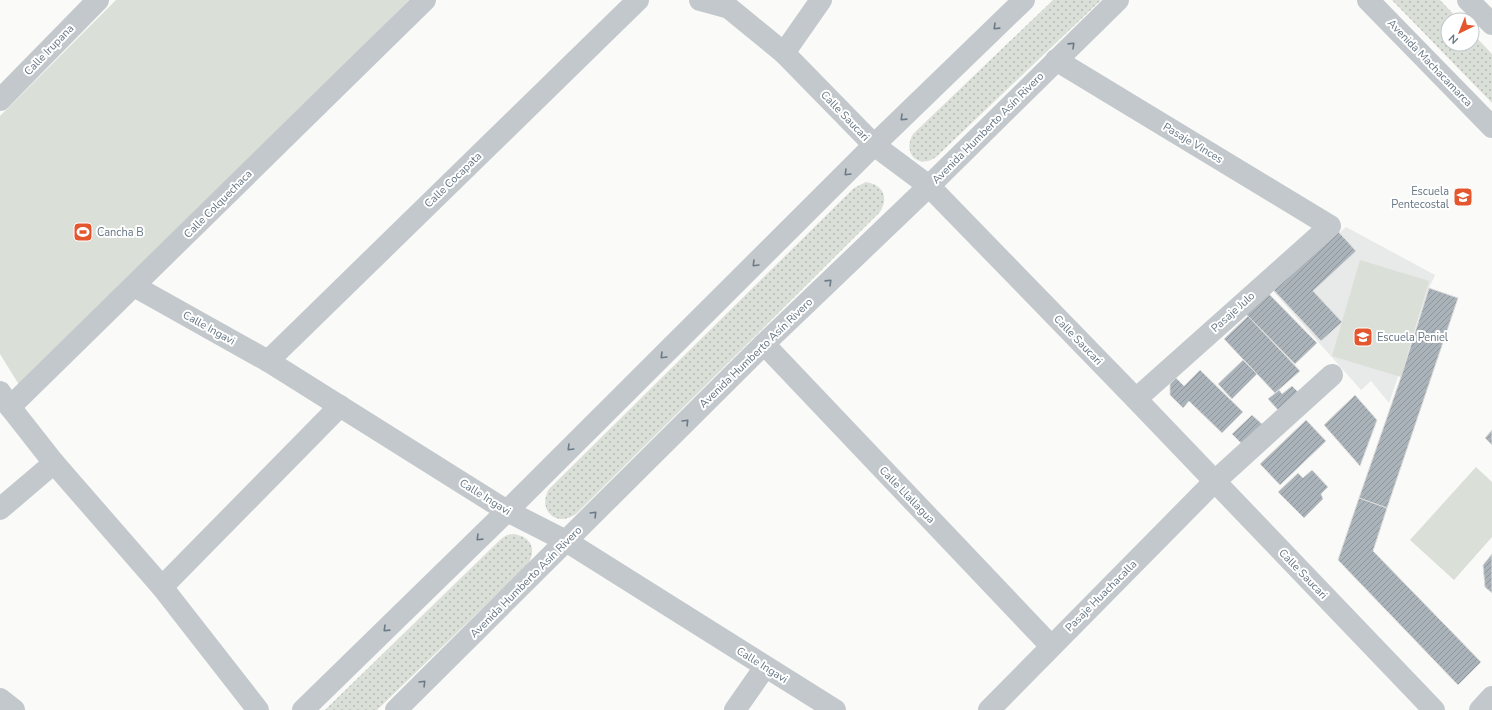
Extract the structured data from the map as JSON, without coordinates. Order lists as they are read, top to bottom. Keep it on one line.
{"streets":{"street":["Calle Irupana","Avenida Machacamarca","Calle Saucari","Avenida Humberto Asín Rivero","Pasaje Vinces","Calle Cocapata","Calle Colquechaca","Pasaje Julo","Calle Ingavi","Calle Llallagua","Pasaje Huachacalla"]},"crossings":[["Calle Saucari","Avenida Humberto Asín Rivero"],["Calle Saucari","Pasaje Julo"],["Calle Saucari","Pasaje Huachacalla"],["Avenida Humberto Asín Rivero","Pasaje Vinces"],["Avenida Humberto Asín Rivero","Calle Ingavi"],["Avenida Humberto Asín Rivero","Calle Llallagua"],["Pasaje Vinces","Pasaje Julo"],["Calle Cocapata","Calle Ingavi"],["Calle Colquechaca","Calle Ingavi"],["Calle Llallagua","Pasaje Huachacalla"]],"places":{"school or university":["Escuela Pentecostal","Escuela Peniel"],"sports":["Cancha B"]},"north":"bottom left"}
